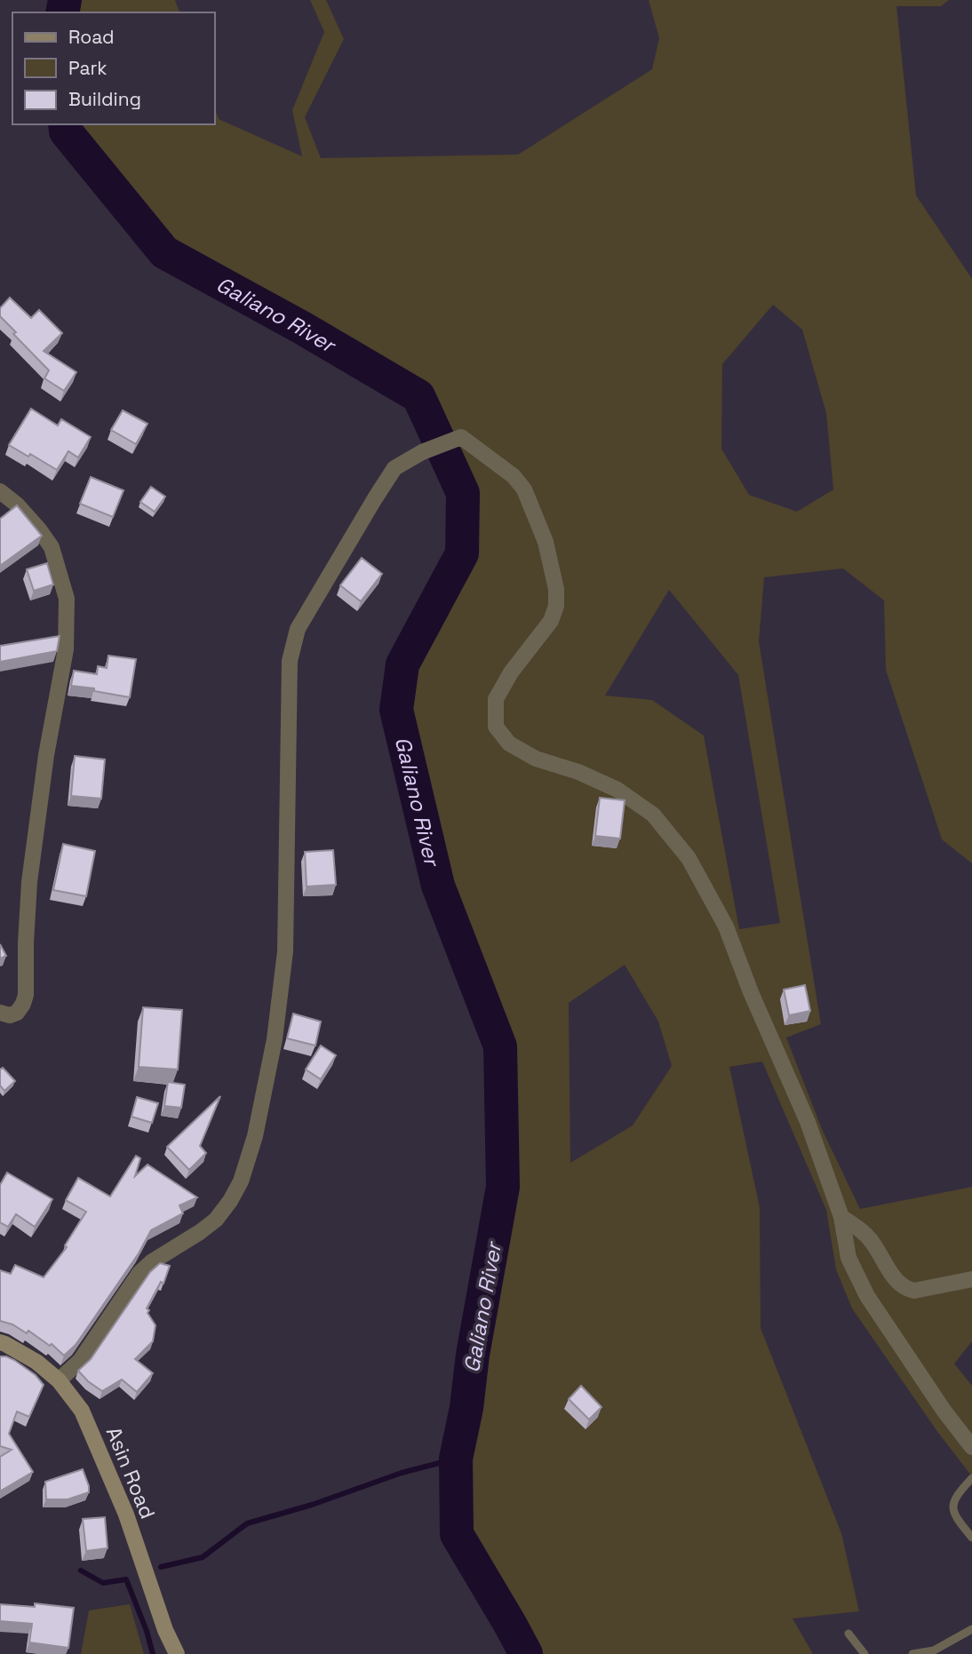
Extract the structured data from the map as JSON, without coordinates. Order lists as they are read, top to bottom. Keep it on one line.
{"streets":{"main road":["Asin Road"]},"water":["Galiano River"],"legend":["Road","Park","Building"]}
